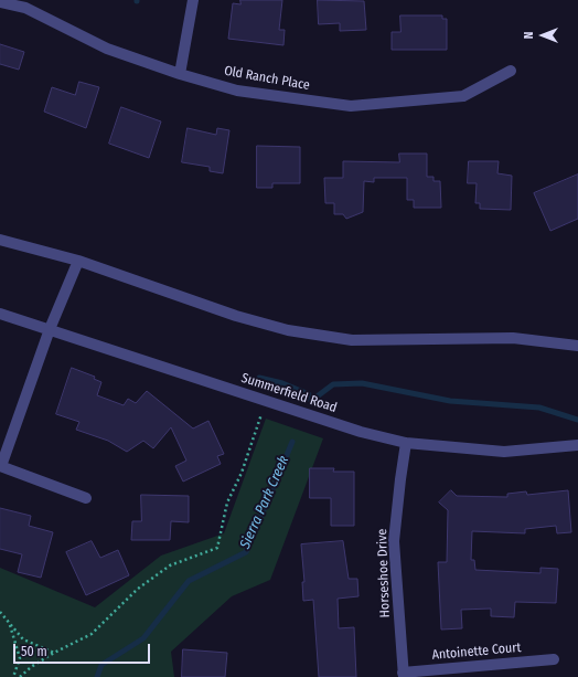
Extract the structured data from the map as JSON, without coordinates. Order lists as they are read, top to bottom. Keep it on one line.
{"streets":{"street":["Old Ranch Place","Summerfield Road","Horseshoe Drive","Antoinette Court"]},"crossings":[["Summerfield Road","Horseshoe Drive"],["Horseshoe Drive","Antoinette Court"]],"water":["Sierra Park Creek"],"scale_bar":"50 m","north":"left"}
